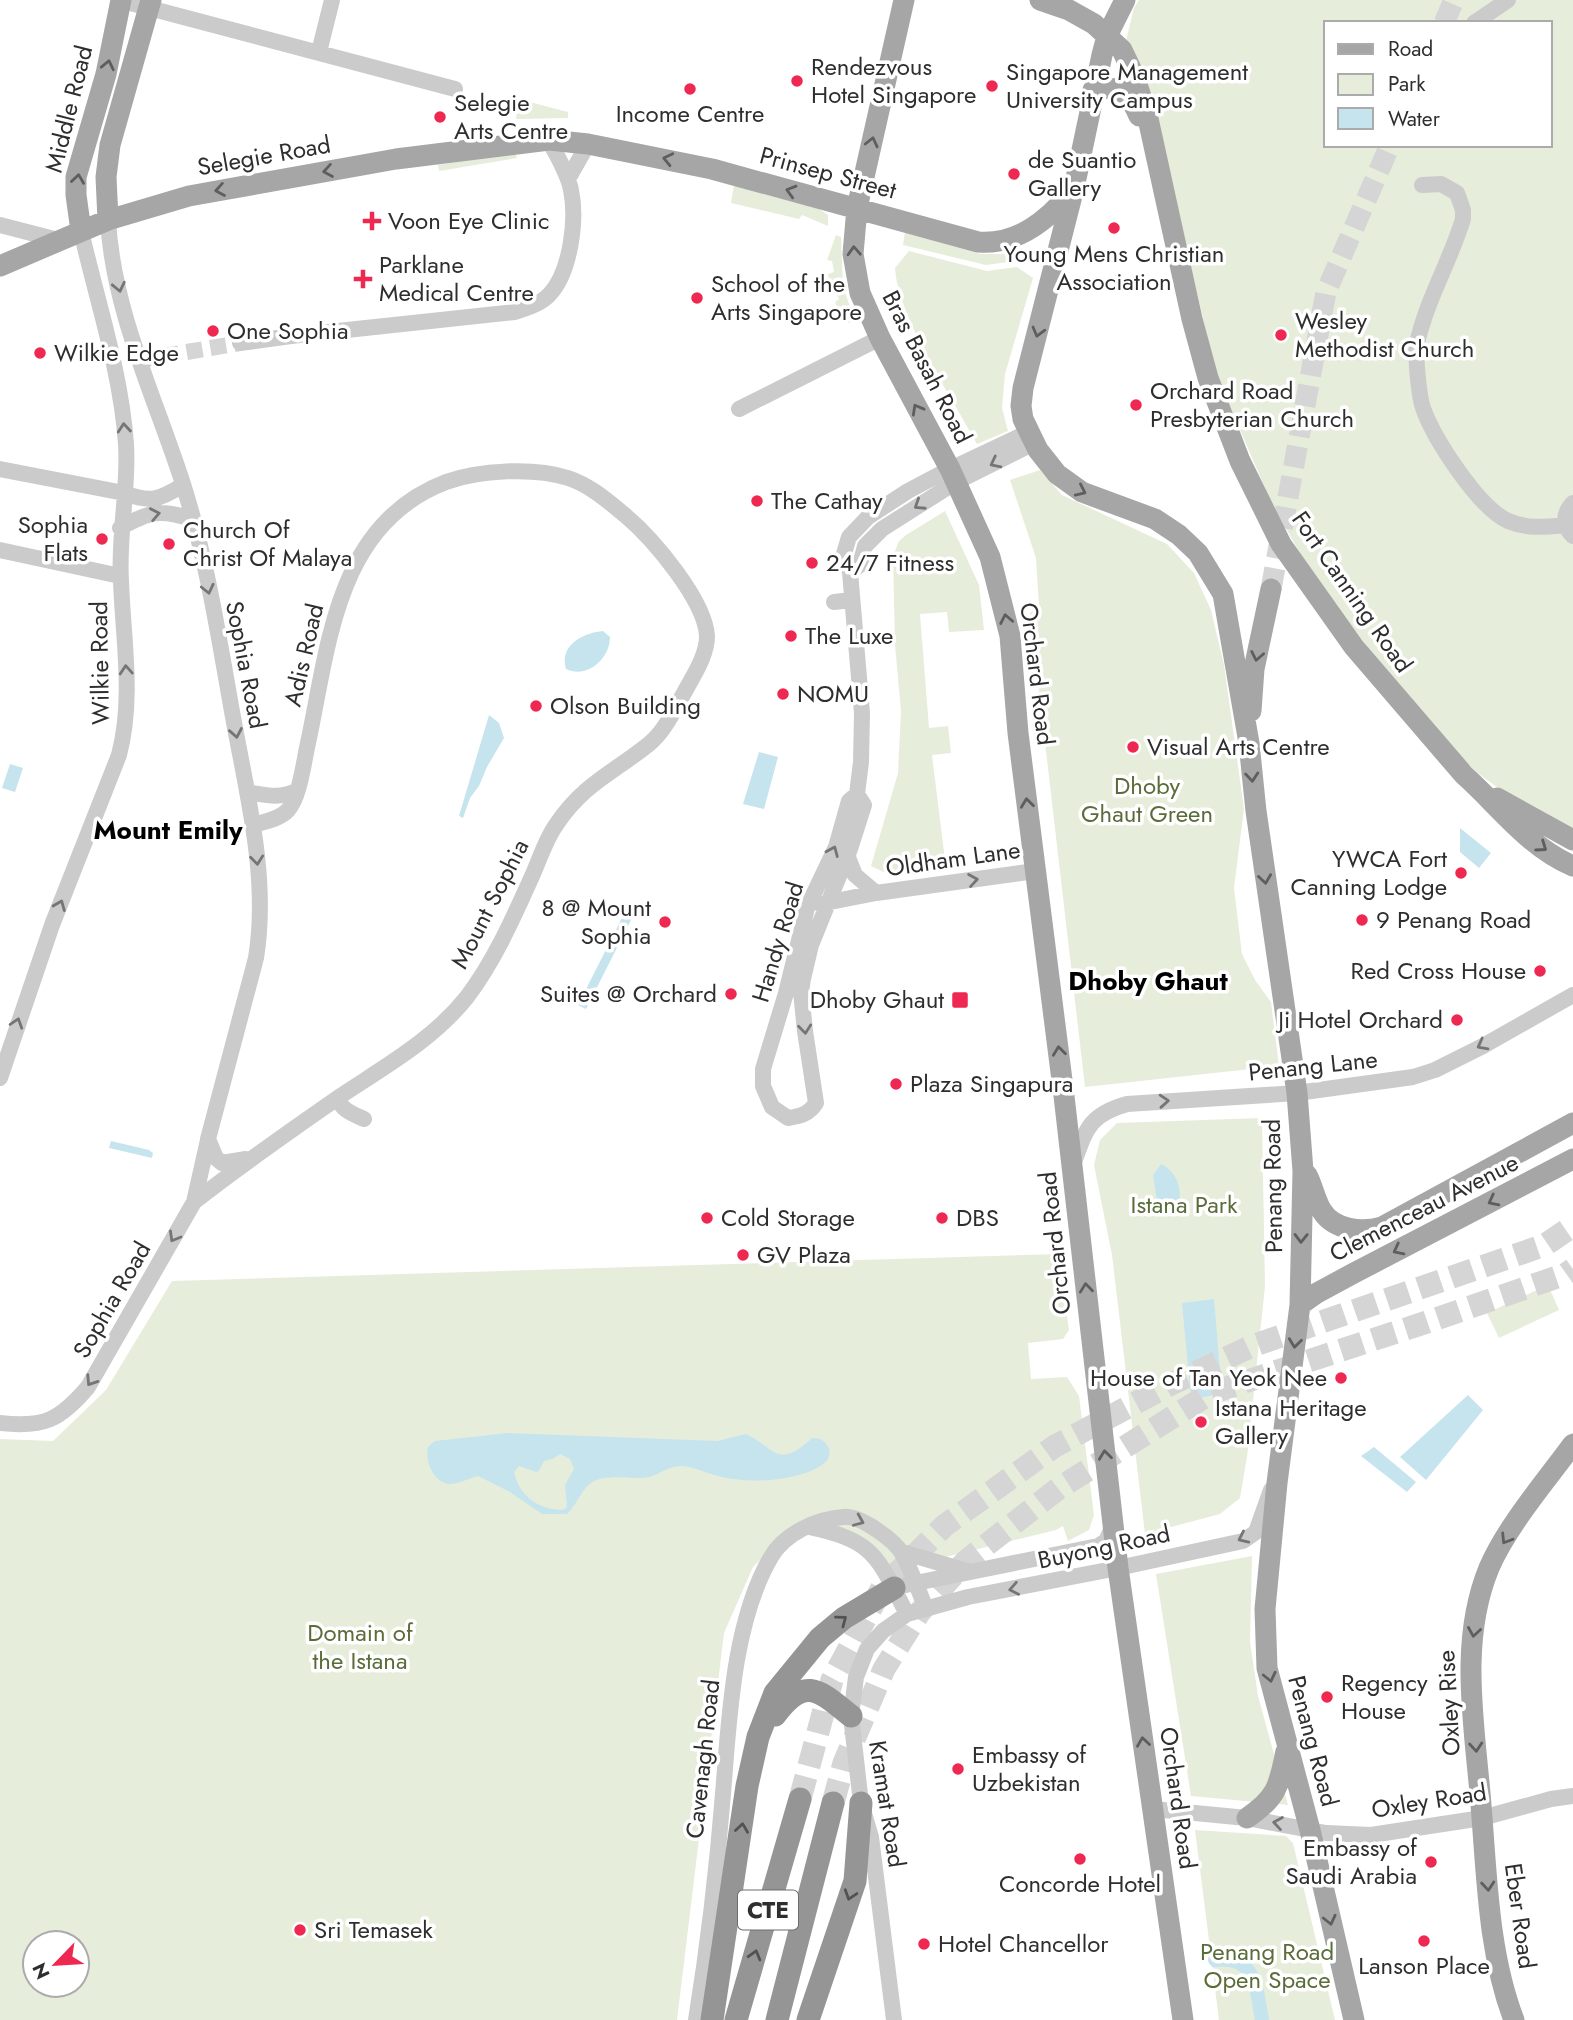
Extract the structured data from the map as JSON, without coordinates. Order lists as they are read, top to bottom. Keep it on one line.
{"streets":{"highway":["CTE"],"main road":["Middle Road","Selegie Road","Prinsep Street","Bras Basah Road","Fort Canning Road","Orchard Road","Penang Road","Clemenceau Avenue","Oxley Rise","Eber Road"],"street":["Adis Road","Wilkie Road","Sophia Road","Oldham Lane","Mount Sophia","Handy Road","Penang Lane","Buyong Road","Cavenagh Road","Oxley Road","Kramat Road"]},"crossings":[["Middle Road","Selegie Road"],["Middle Road","Wilkie Road"],["Middle Road","Sophia Road"],["Selegie Road","Prinsep Street"],["Selegie Road","Wilkie Road"],["Selegie Road","Sophia Road"],["Prinsep Street","Bras Basah Road"],["Bras Basah Road","Orchard Road"],["Bras Basah Road","Handy Road"],["Adis Road","Sophia Road"],["Adis Road","Mount Sophia"],["Sophia Road","Mount Sophia"],["Orchard Road","Oldham Lane"],["Orchard Road","Handy Road"],["Orchard Road","Penang Lane"],["Orchard Road","Buyong Road"],["Orchard Road","Oxley Road"],["Oldham Lane","Handy Road"],["Handy Road","Penang Road"],["Penang Lane","Penang Road"],["Penang Road","Clemenceau Avenue"],["Penang Road","Buyong Road"],["Penang Road","Oxley Road"],["Buyong Road","Cavenagh Road"],["Buyong Road","Kramat Road"],["Oxley Rise","Oxley Road"],["Oxley Rise","Eber Road"],["Cavenagh Road","Kramat Road"],["Oxley Road","Eber Road"]],"one_way":["Selegie Road","Prinsep Street","Wilkie Road","Sophia Road","Orchard Road","Oldham Lane","Penang Road","Oxley Rise","Eber Road"],"districts":["Mount Emily","Dhoby Ghaut"],"parks":["Dhoby Ghaut Green","Istana Park","Domain of the Istana","Penang Road Open Space"],"places":{"other":["Rendezvous Hotel Singapore","Singapore Management University Campus","Income Centre","Selegie Arts Centre","de Suantio Gallery","Young Mens Christian Association","School of the Arts Singapore","One Sophia","Wesley Methodist Church","Wilkie Edge","Orchard Road Presbyterian Church","The Cathay","Sophia Flats","Church Of Christ Of Malaya","24/7 Fitness","The Luxe","NOMU","Olson Building","Visual Arts Centre","YWCA Fort Canning Lodge","9 Penang Road","8 @ Mount Sophia","Red Cross House","Suites @ Orchard","Ji Hotel Orchard","Plaza Singapura","Cold Storage","DBS","GV Plaza","House of Tan Yeok Nee","Istana Heritage Gallery","Regency House","Embassy of Uzbekistan","Concorde Hotel","Embassy of Saudi Arabia","Sri Temasek","Lanson Place","Hotel Chancellor"],"health":["Voon Eye Clinic","Parklane Medical Centre"],"transit":["Dhoby Ghaut"]},"legend":["Road","Park","Water"],"north":"bottom left"}
